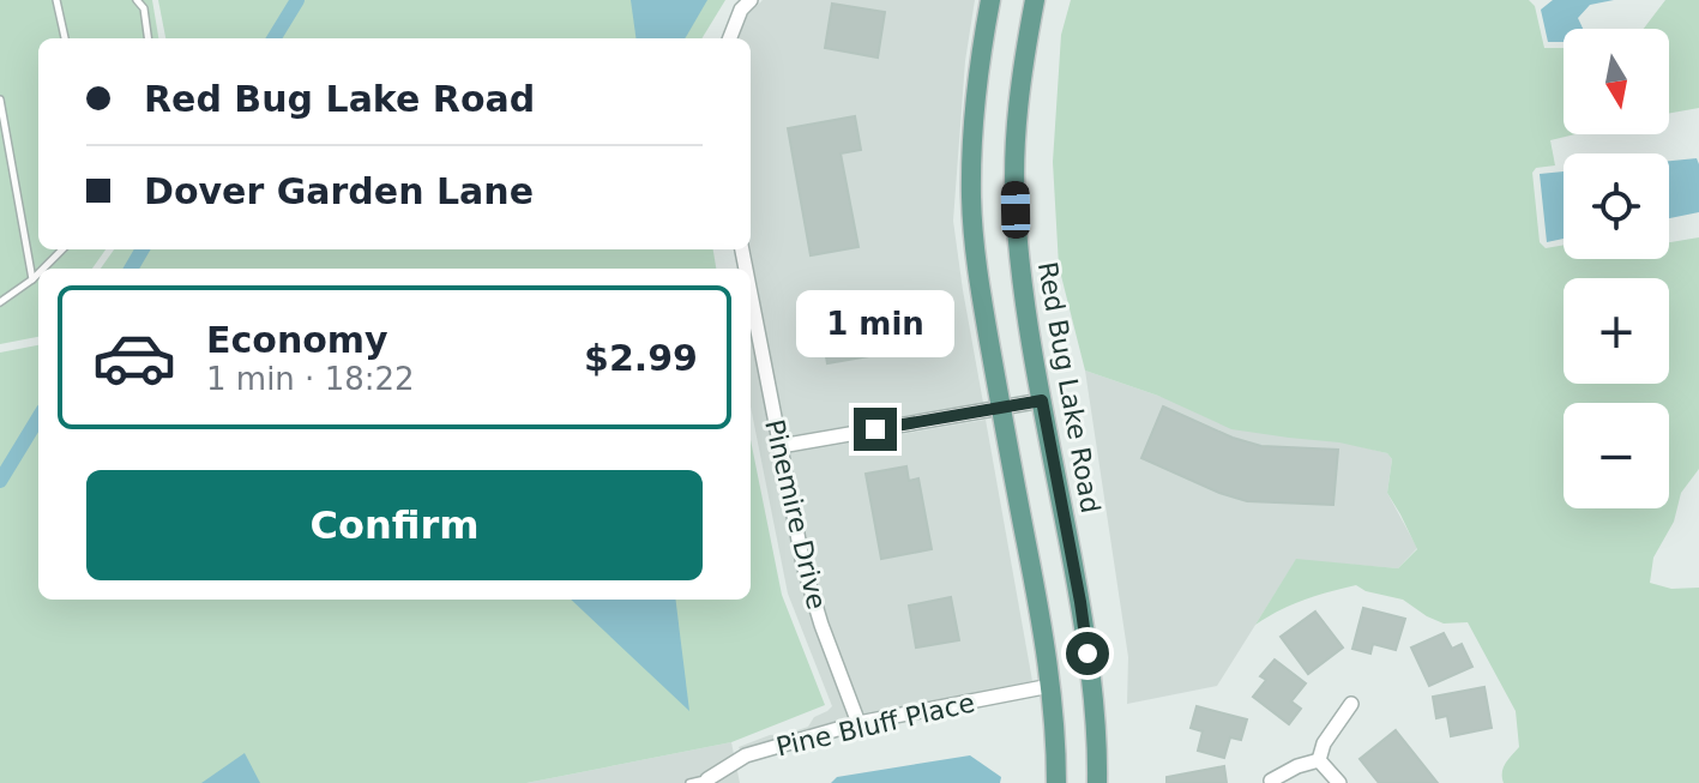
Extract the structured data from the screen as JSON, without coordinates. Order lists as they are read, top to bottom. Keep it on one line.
{"streets":{"main road":["Red Bug Lake Road"],"street":["Pinemire Drive","Pine Bluff Place"]},"crossings":[["Pinemire Drive","Pine Bluff Place"]],"north":"bottom","page":{"map_buttons":["+","−"],"banner":["Red Bug Lake Road","Dover Garden Lane"],"list":[{"name":"Economy","note":"1 min · 18:22","value":"$2.99"}],"bubble":"1 min","buttons":"Confirm"}}
